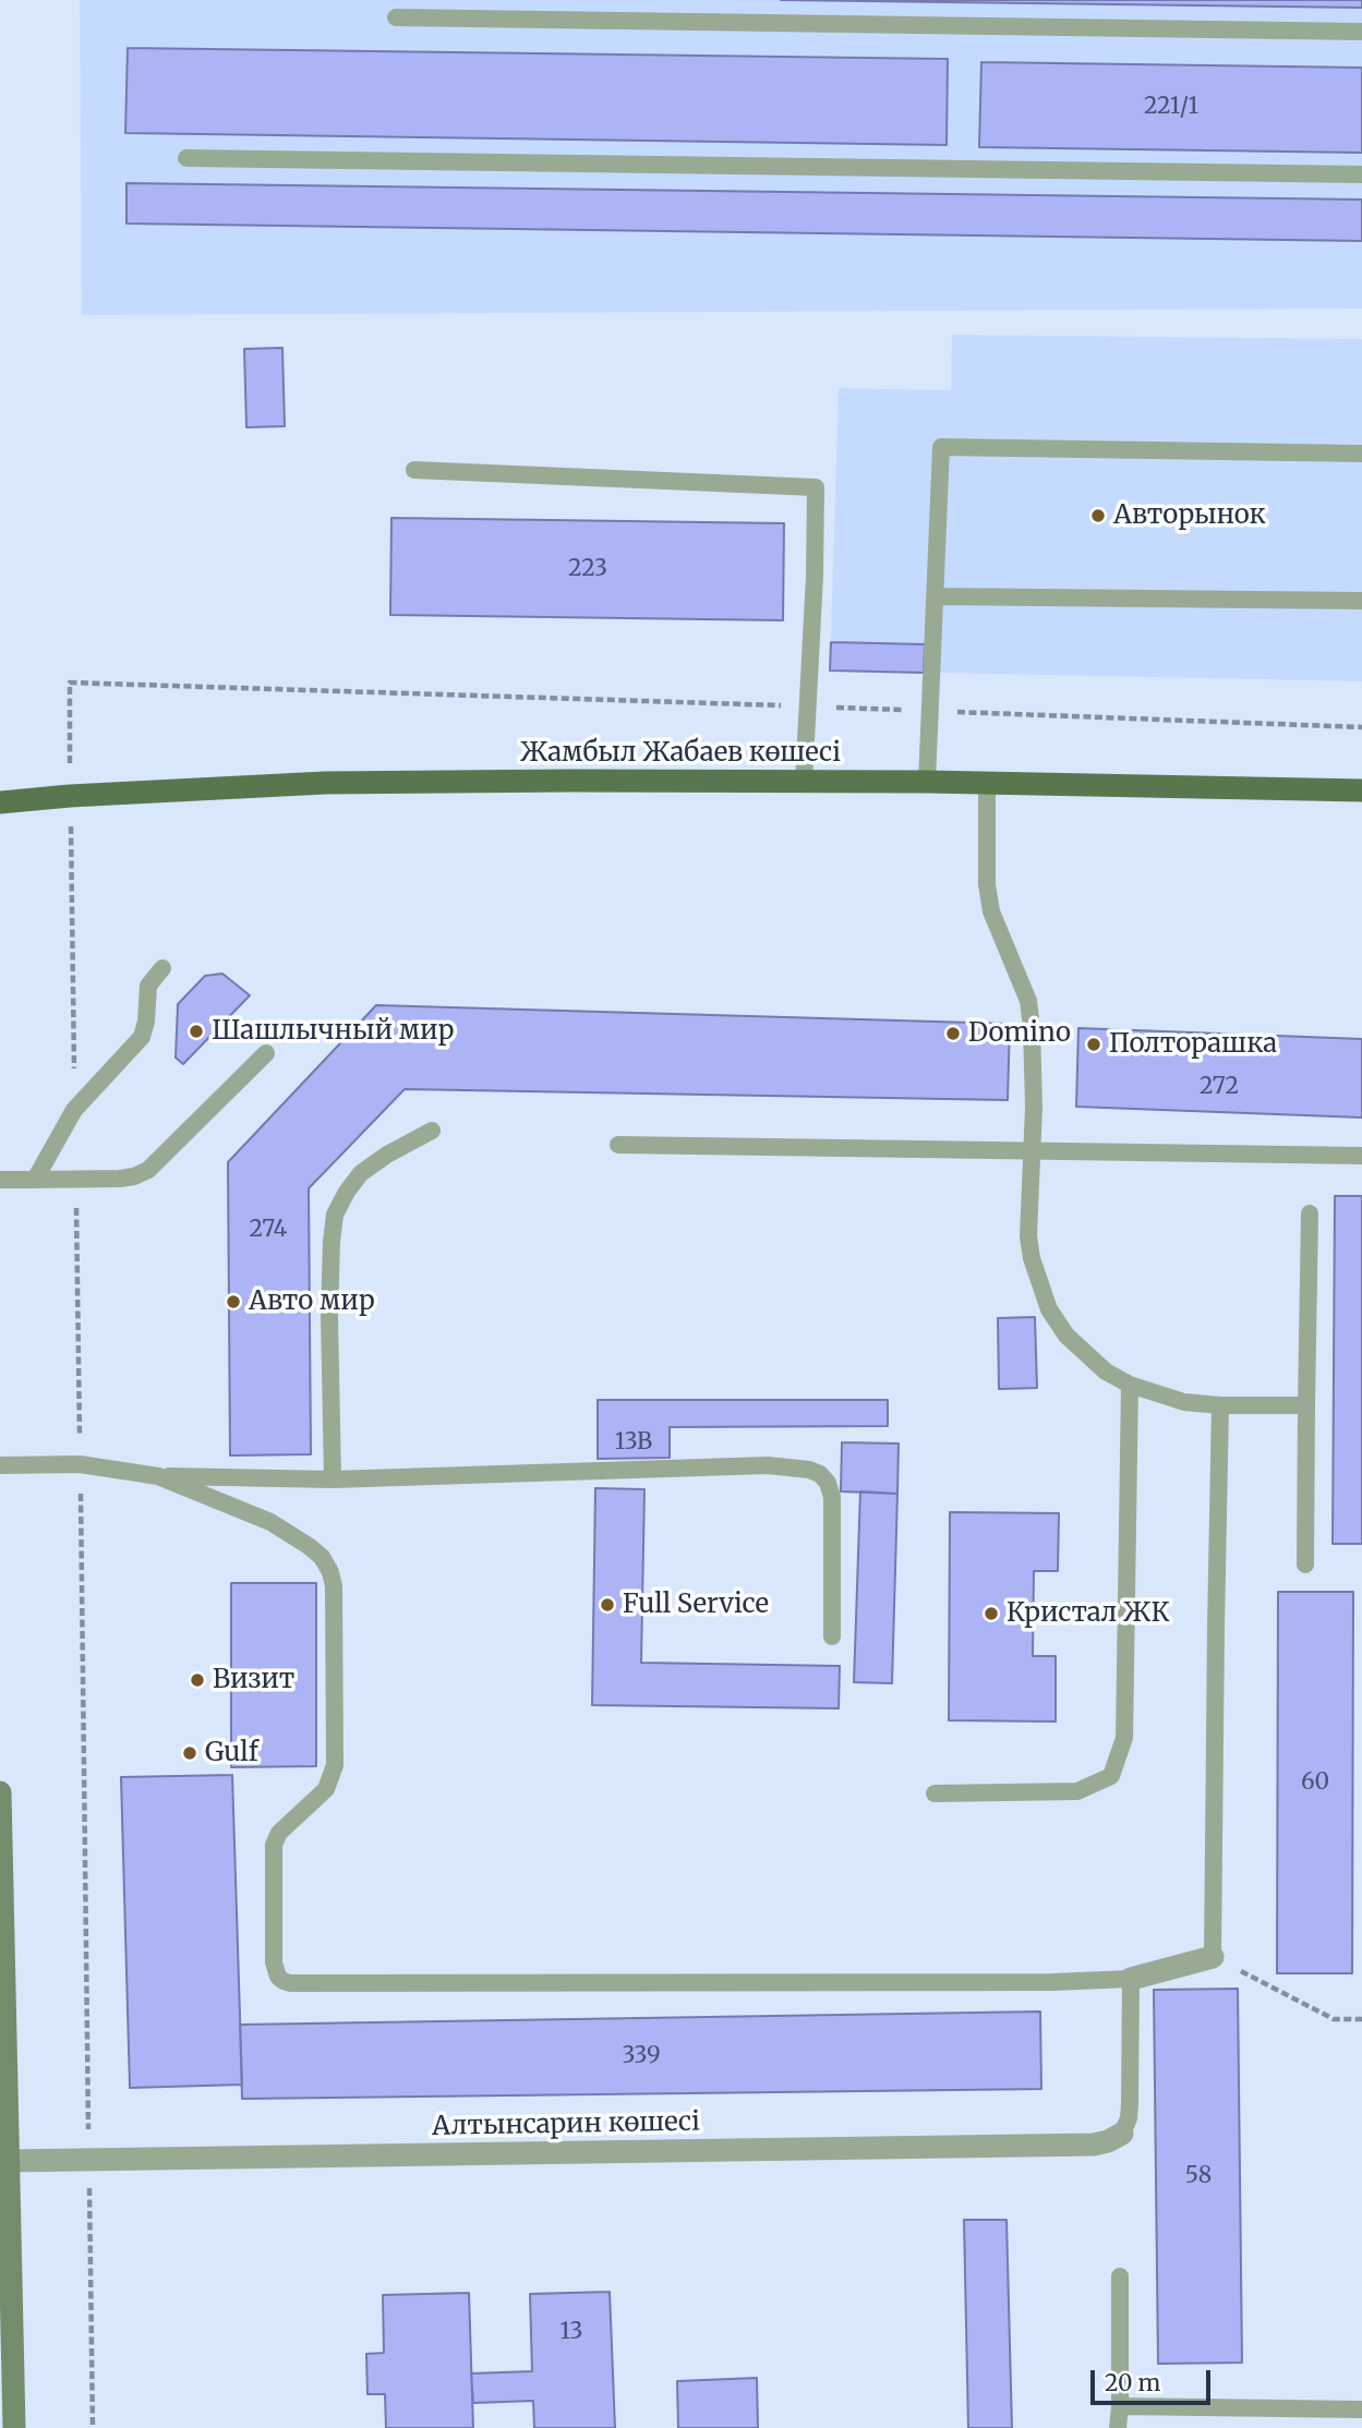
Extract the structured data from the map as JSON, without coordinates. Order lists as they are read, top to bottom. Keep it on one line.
{"streets":{"main road":["Жамбыл Жабаев көшесі"],"street":["Алтынсарин көшесі"]},"places":["Авторынок","Шашлычный мир","Domino","Полторашка","Авто мир","Full Service","Кристал ЖК","Визит","Gulf"],"house_numbers":["221/1","223","272","274","13В","60","339","58","13"],"scale_bar":"20 m"}
